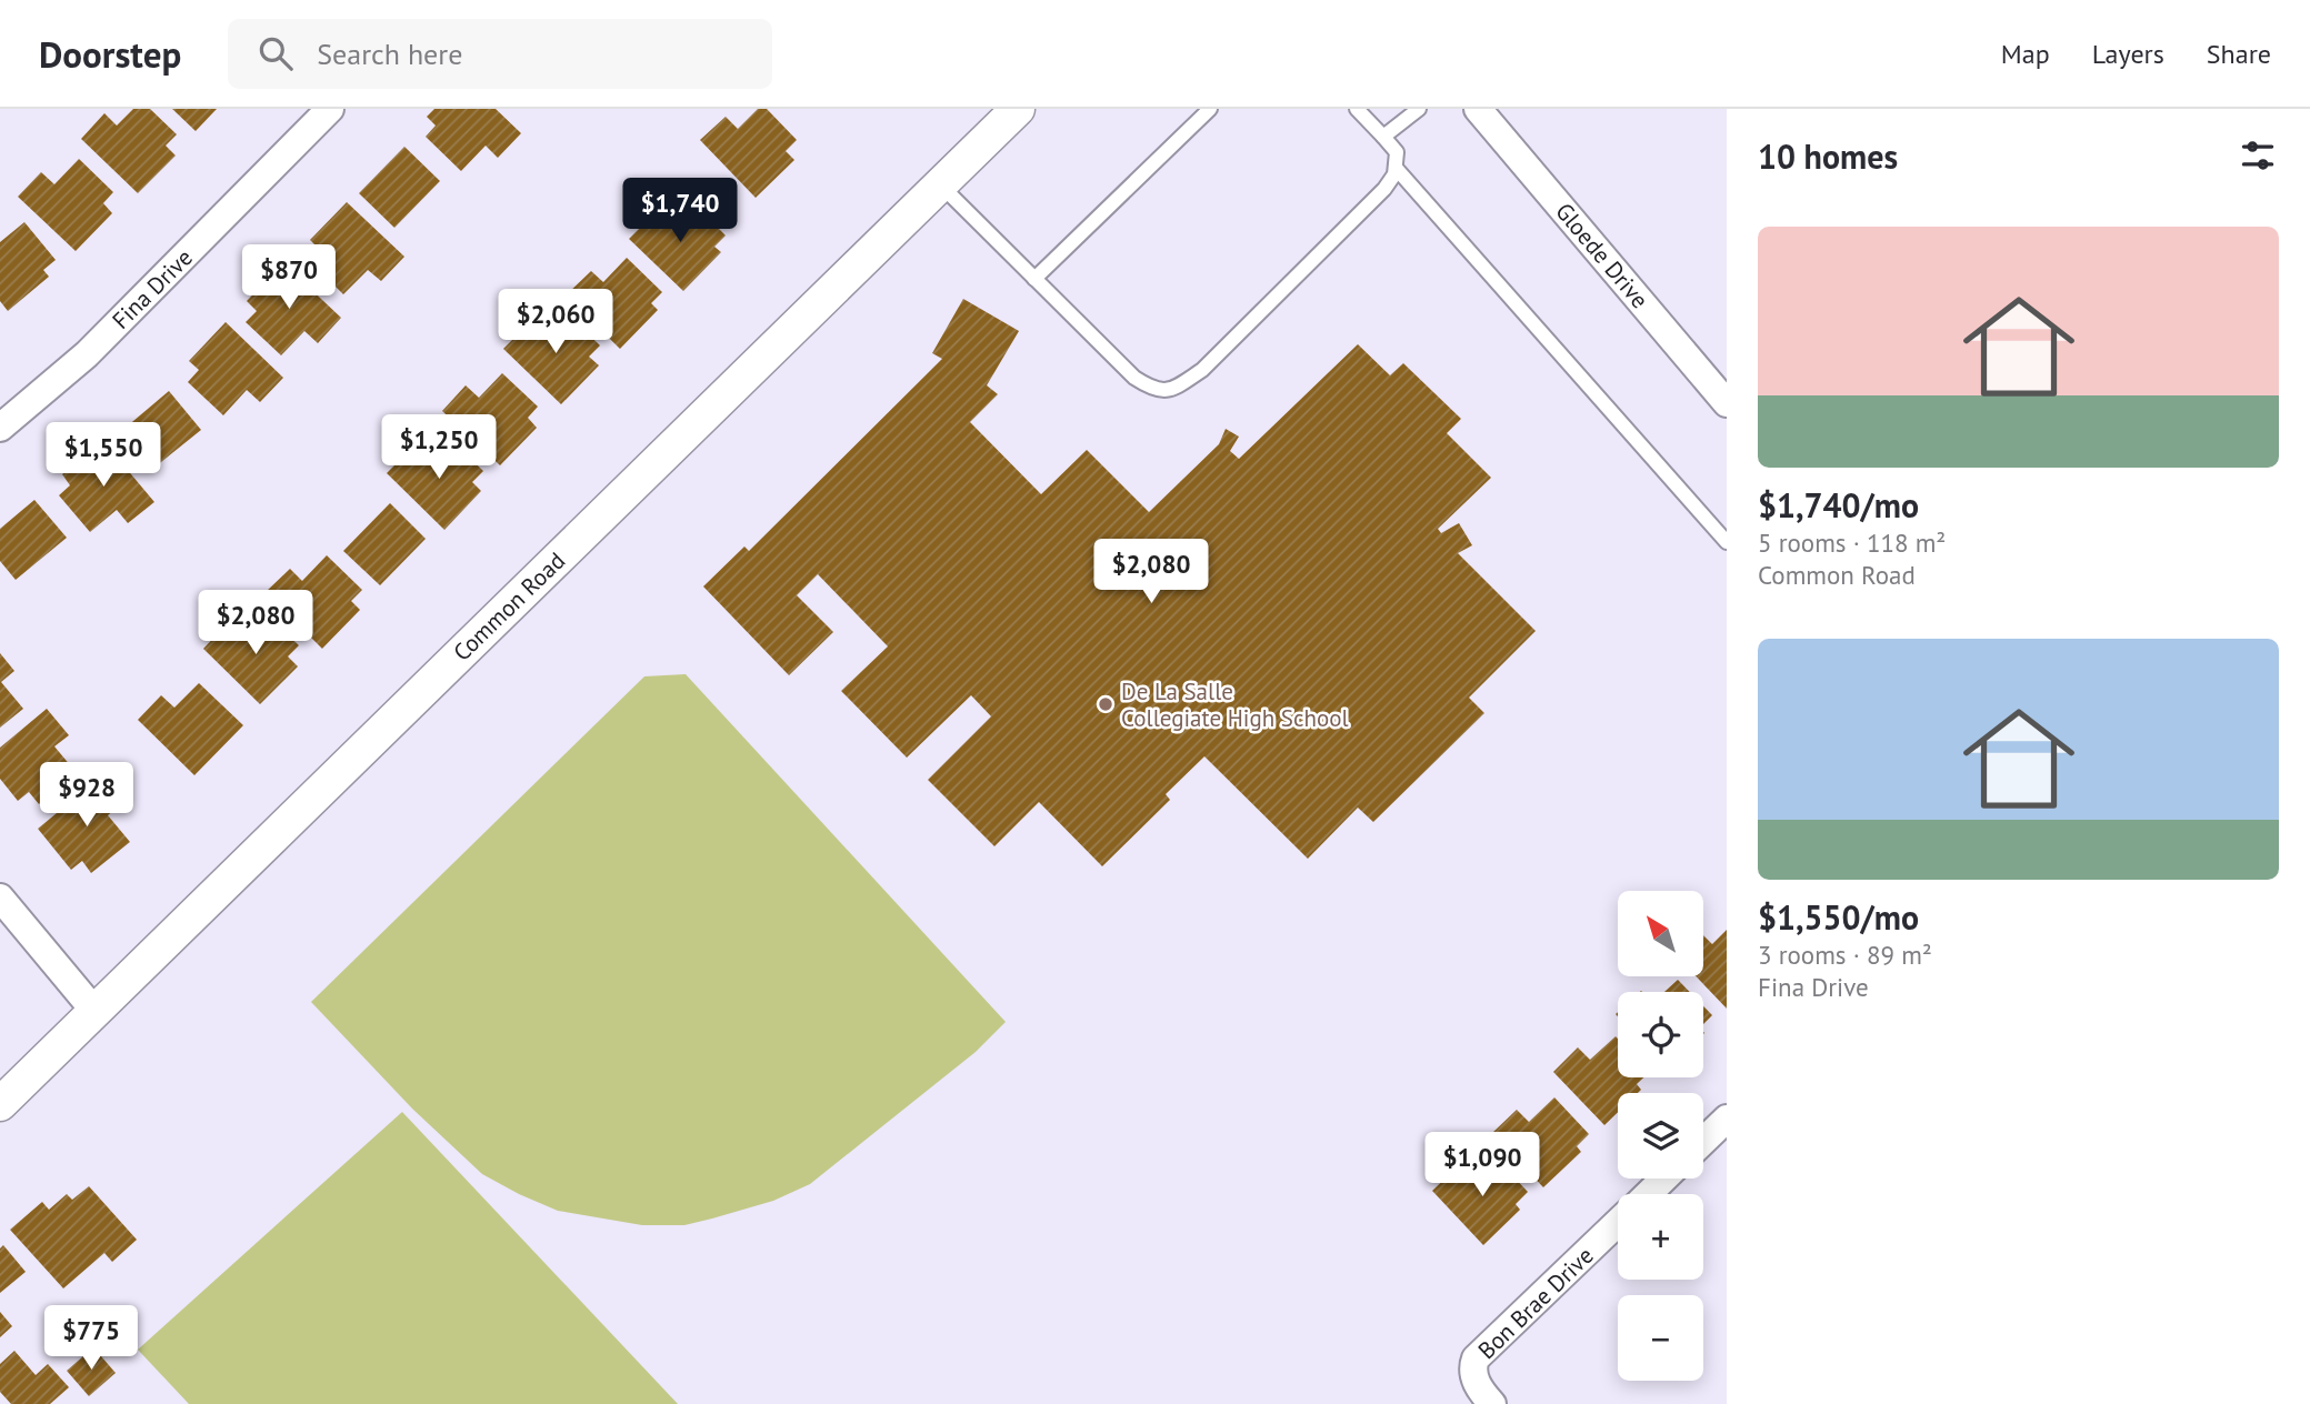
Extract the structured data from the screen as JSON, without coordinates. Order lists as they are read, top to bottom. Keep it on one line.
{"streets":{"street":["Gloede Drive","Fina Drive","Common Road","Bon Brae Drive"]},"places":["De La Salle Collegiate High School"],"north":"top left","page":{"header":"Doorstep","search":"Search here","nav":["Map","Layers","Share"],"heading":"10 homes","price":["$1,740","$870","$2,060","$1,250","$1,550","$2,080","$2,080","$928","$1,090","$775"],"list":[{"name":"$1,740/mo","note":"5 rooms · 118 m² · Common Road"},{"name":"$1,550/mo","note":"3 rooms · 89 m² · Fina Drive"}],"map_buttons":["+","−"]}}
